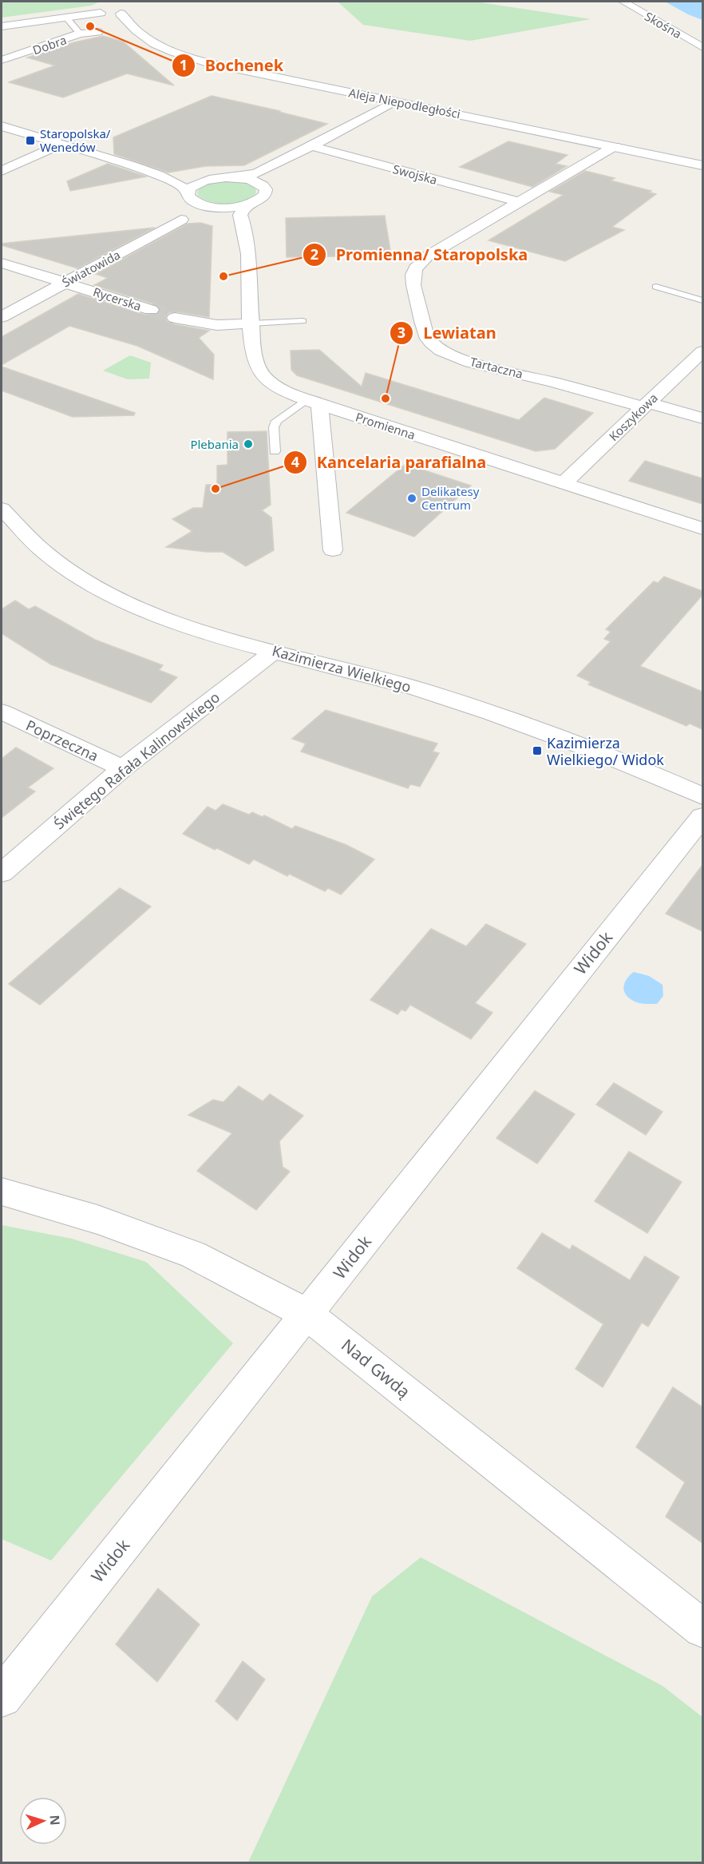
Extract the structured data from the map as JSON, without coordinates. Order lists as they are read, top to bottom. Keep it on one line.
{"streets":{"street":["Skośna","Dobra","Aleja Niepodległości","Swojska","Światowida","Rycerska","Tartaczna","Koszykowa","Promienna","Kazimierza Wielkiego","Poprzeczna","Świętego Rafała Kalinowskiego","Widok","Nad Gwdą"]},"crossings":[["Aleja Niepodległości","Tartaczna"],["Swojska","Tartaczna"],["Światowida","Rycerska"],["Tartaczna","Koszykowa"],["Koszykowa","Promienna"],["Kazimierza Wielkiego","Świętego Rafała Kalinowskiego"],["Poprzeczna","Świętego Rafała Kalinowskiego"],["Widok","Nad Gwdą"]],"places":{"other":["Bochenek","Promienna/ Staropolska","Lewiatan","Plebania","Kancelaria parafialna","Delikatesy Centrum"],"transit":["Staropolska/ Wenedów","Kazimierza Wielkiego/ Widok"]},"north":"right"}
